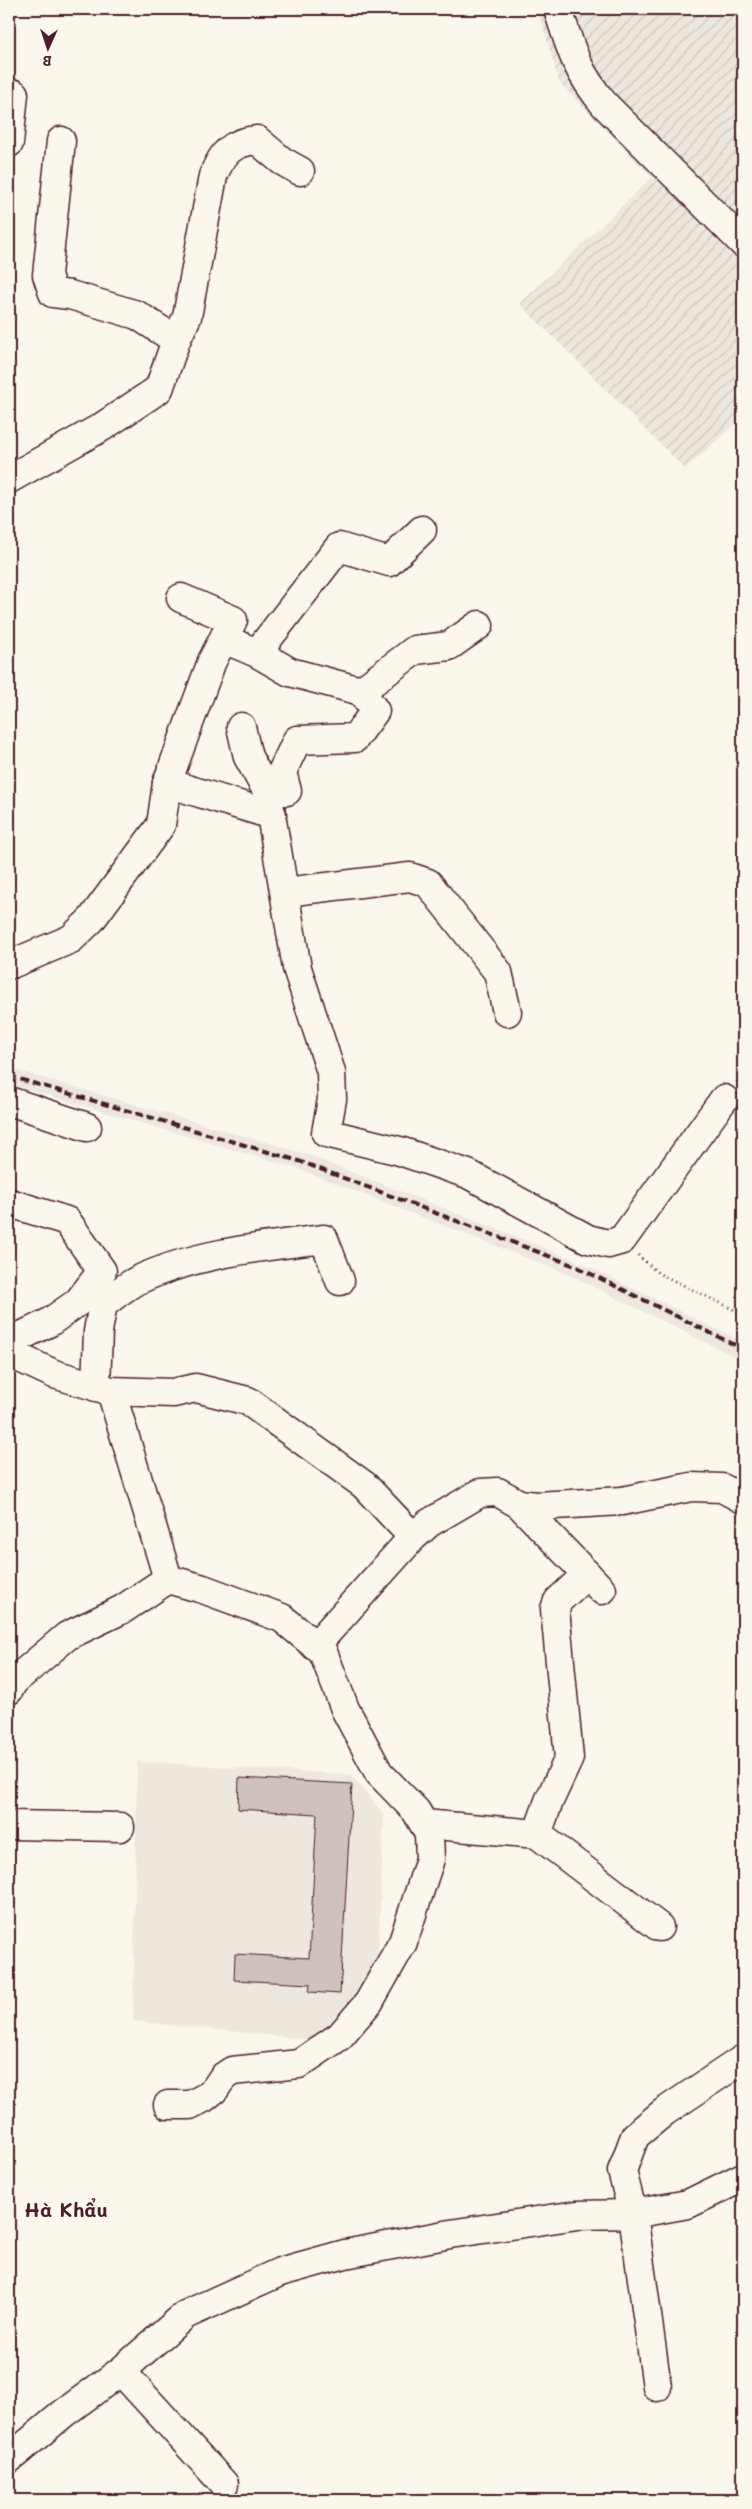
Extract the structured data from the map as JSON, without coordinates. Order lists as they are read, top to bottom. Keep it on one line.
{"districts":["Hà Khẩu"],"north":"bottom"}
